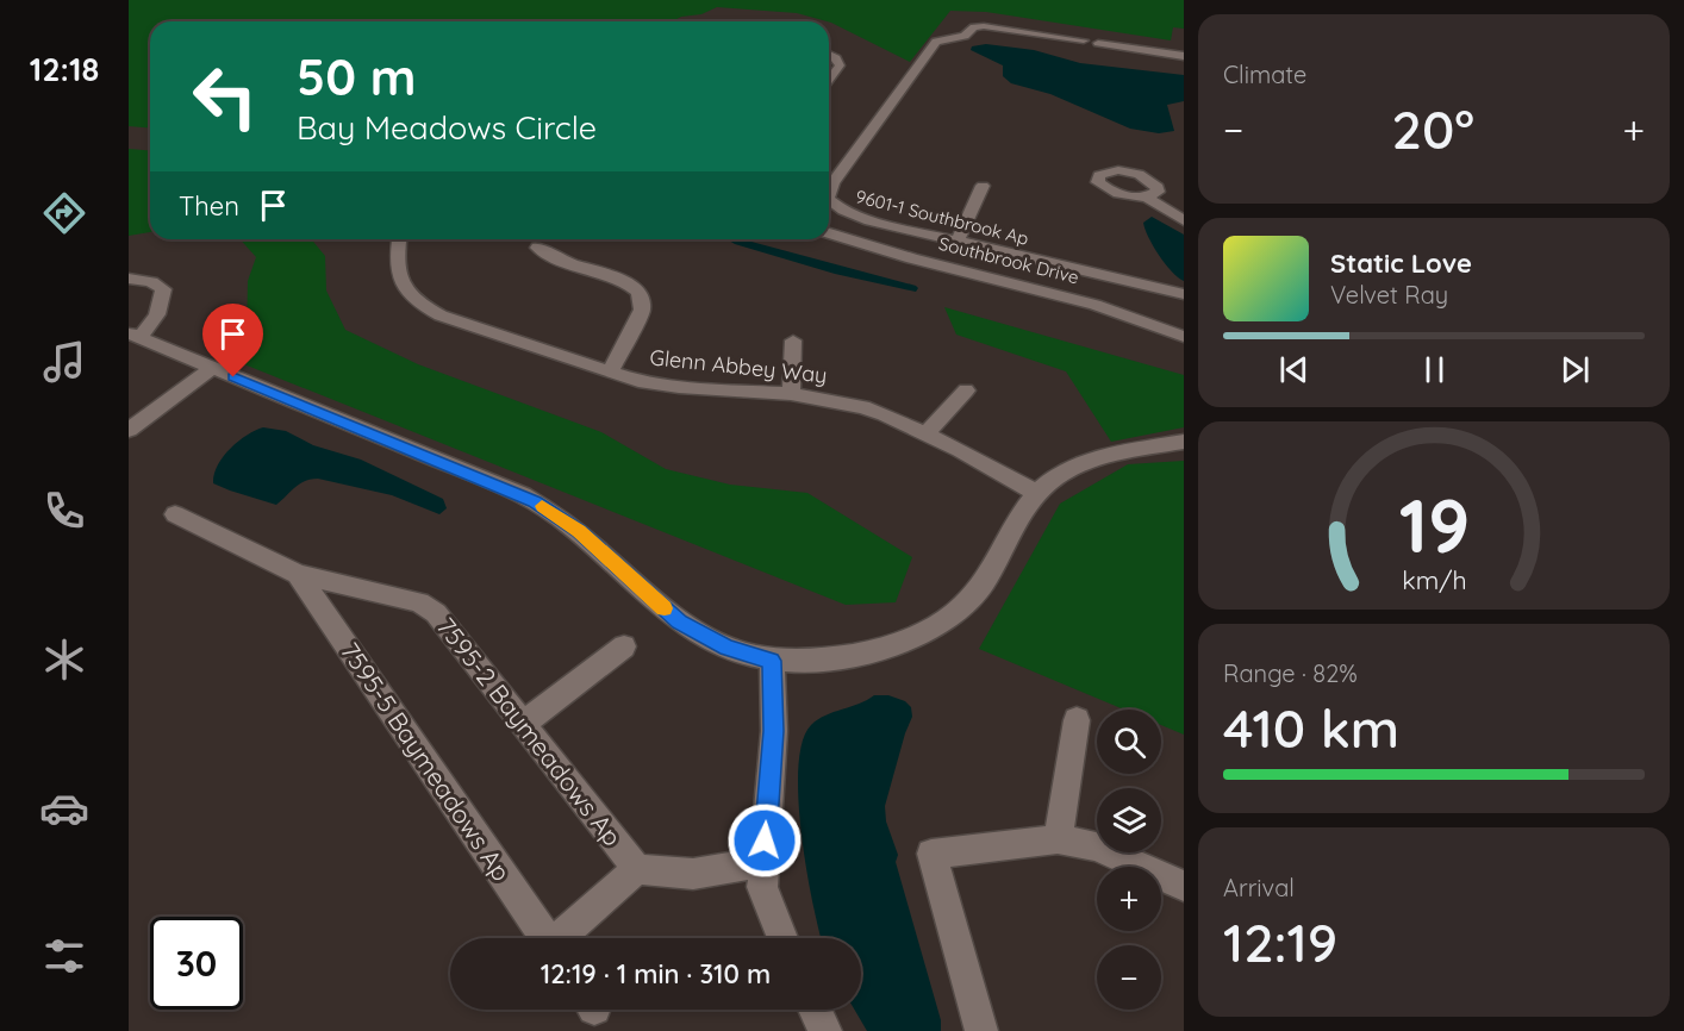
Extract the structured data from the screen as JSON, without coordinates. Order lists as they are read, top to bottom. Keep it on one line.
{"streets":{"street":["9601-1 Southbrook Ap","Southbrook Drive","Glenn Abbey Way","7595-2 Baymeadows Ap","7595-5 Baymeadows Ap"]},"crossings":[["7595-2 Baymeadows Ap","7595-5 Baymeadows Ap"]],"page":{"tabs":"12:18","tile":["Climate",["Range · 82%","410 km"],["Arrival","12:19"]],"turn":["50 m","Bay Meadows Circle"],"heat":["−","20°","+"],"then":"Then","song":["Static Love","Velvet Ray"],"map_buttons":["+","−"],"limit":"30","trip":"12:19 · 1 min · 310 m","gauge":["19","km/h"]}}
